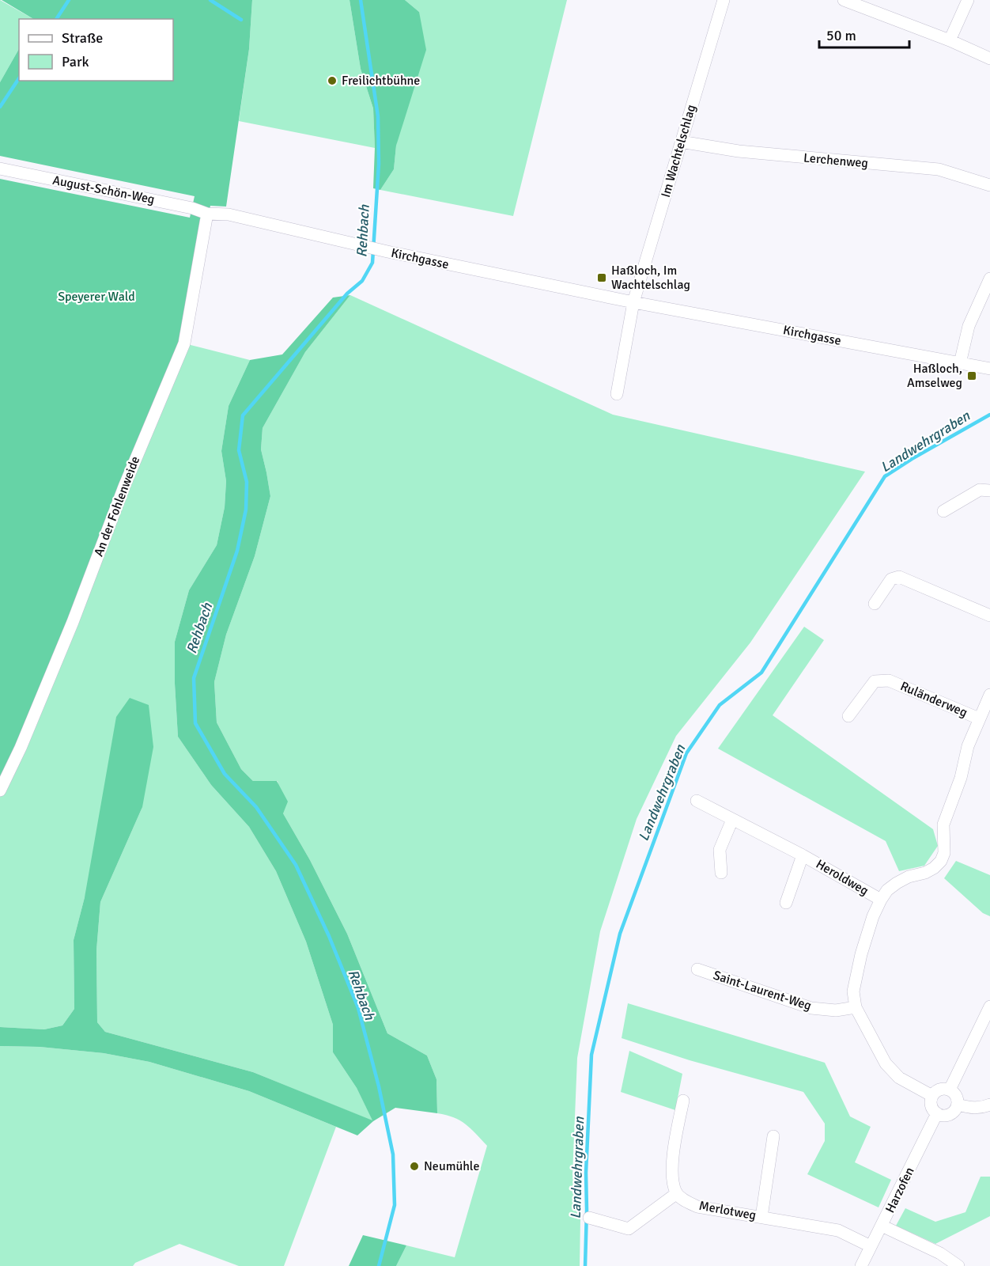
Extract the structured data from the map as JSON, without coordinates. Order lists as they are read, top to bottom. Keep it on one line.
{"streets":{"street":["Im Wachtelschlag","Lerchenweg","August-Schön-Weg","Kirchgasse","An der Fohlenweide","Ruländerweg","Heroldweg","Saint-Laurent-Weg","Harzofen","Merlotweg"]},"crossings":[["Im Wachtelschlag","Lerchenweg"],["Im Wachtelschlag","Kirchgasse"],["August-Schön-Weg","Kirchgasse"],["August-Schön-Weg","An der Fohlenweide"],["Kirchgasse","An der Fohlenweide"],["Harzofen","Merlotweg"]],"water":["Rehbach","Landwehrgraben"],"parks":["Speyerer Wald"],"places":{"other":["Freilichtbühne","Neumühle"],"transit":["Haßloch, Im Wachtelschlag","Haßloch, Amselweg"]},"legend":["Straße","Park"],"scale_bar":"50 m"}
